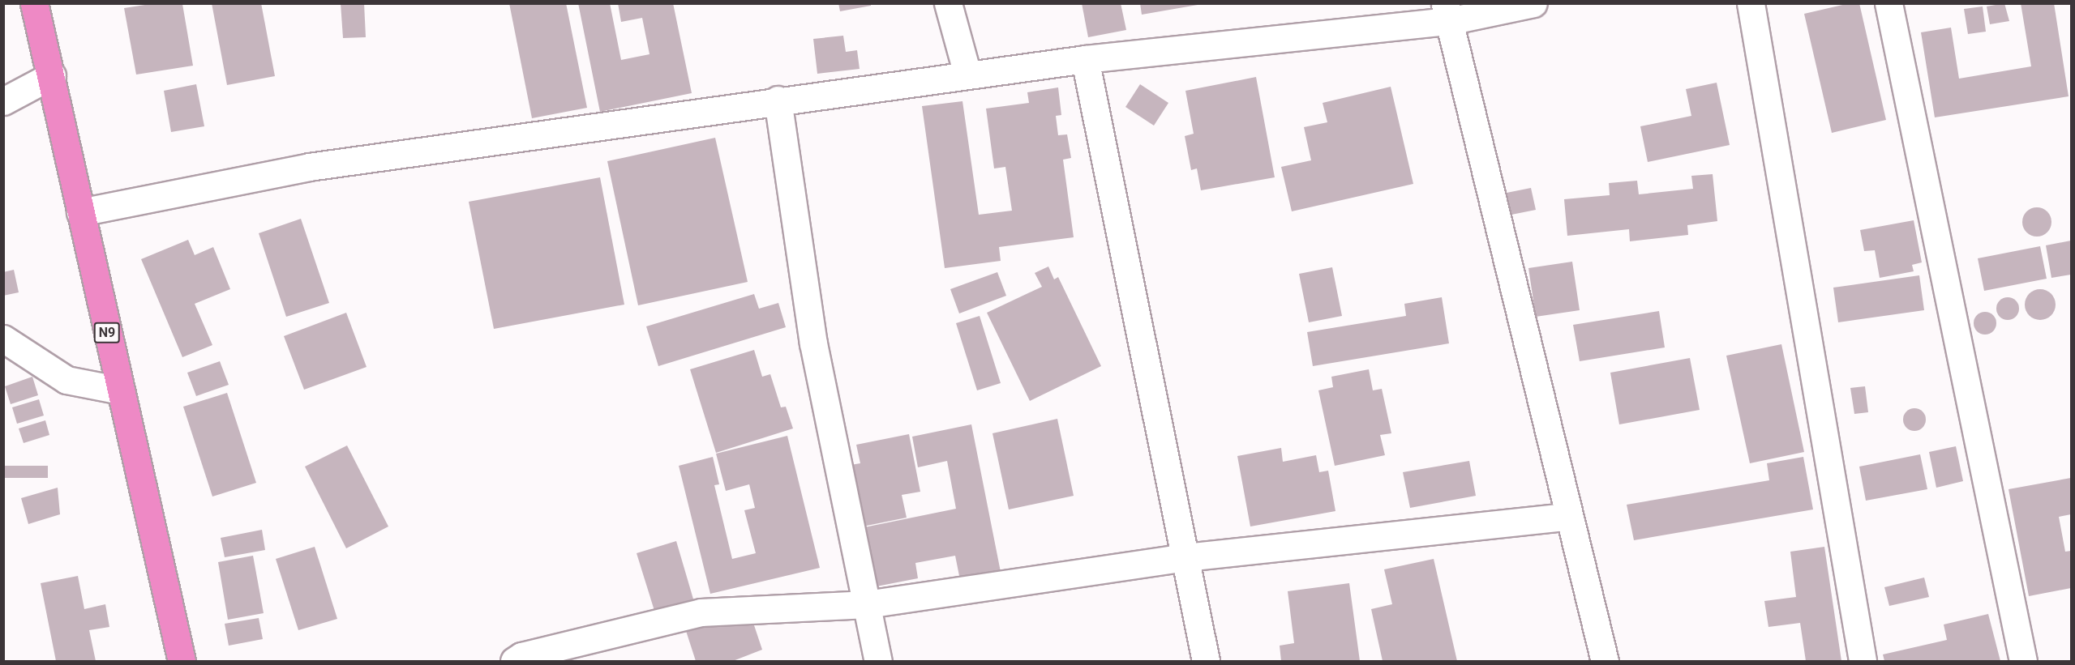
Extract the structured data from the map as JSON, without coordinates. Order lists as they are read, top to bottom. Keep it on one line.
{"streets":{"highway":["N9"]}}
